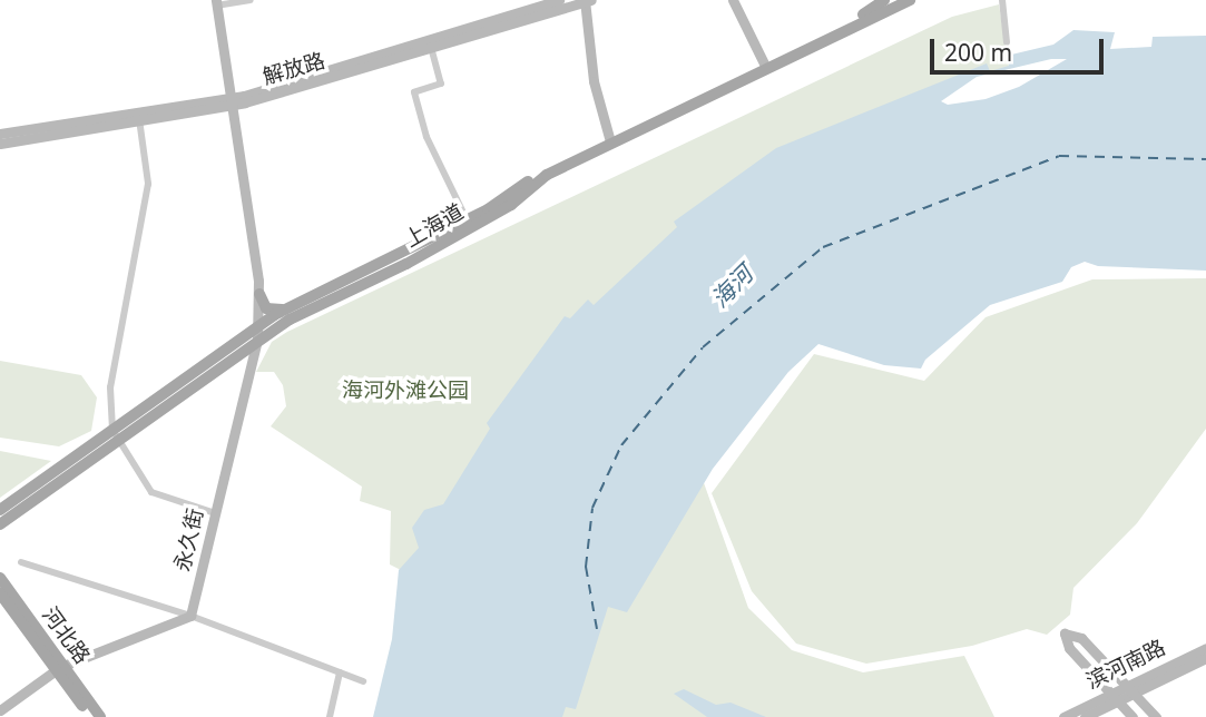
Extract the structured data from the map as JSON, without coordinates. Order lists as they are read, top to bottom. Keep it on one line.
{"streets":{"main road":["上海道","河北路"],"street":["解放路","永久街","滨河南路"]},"crossings":[["解放路","永久街"],["上海道","永久街"]],"water":["海河"],"parks":["海河外滩公园"],"scale_bar":"200 m"}
